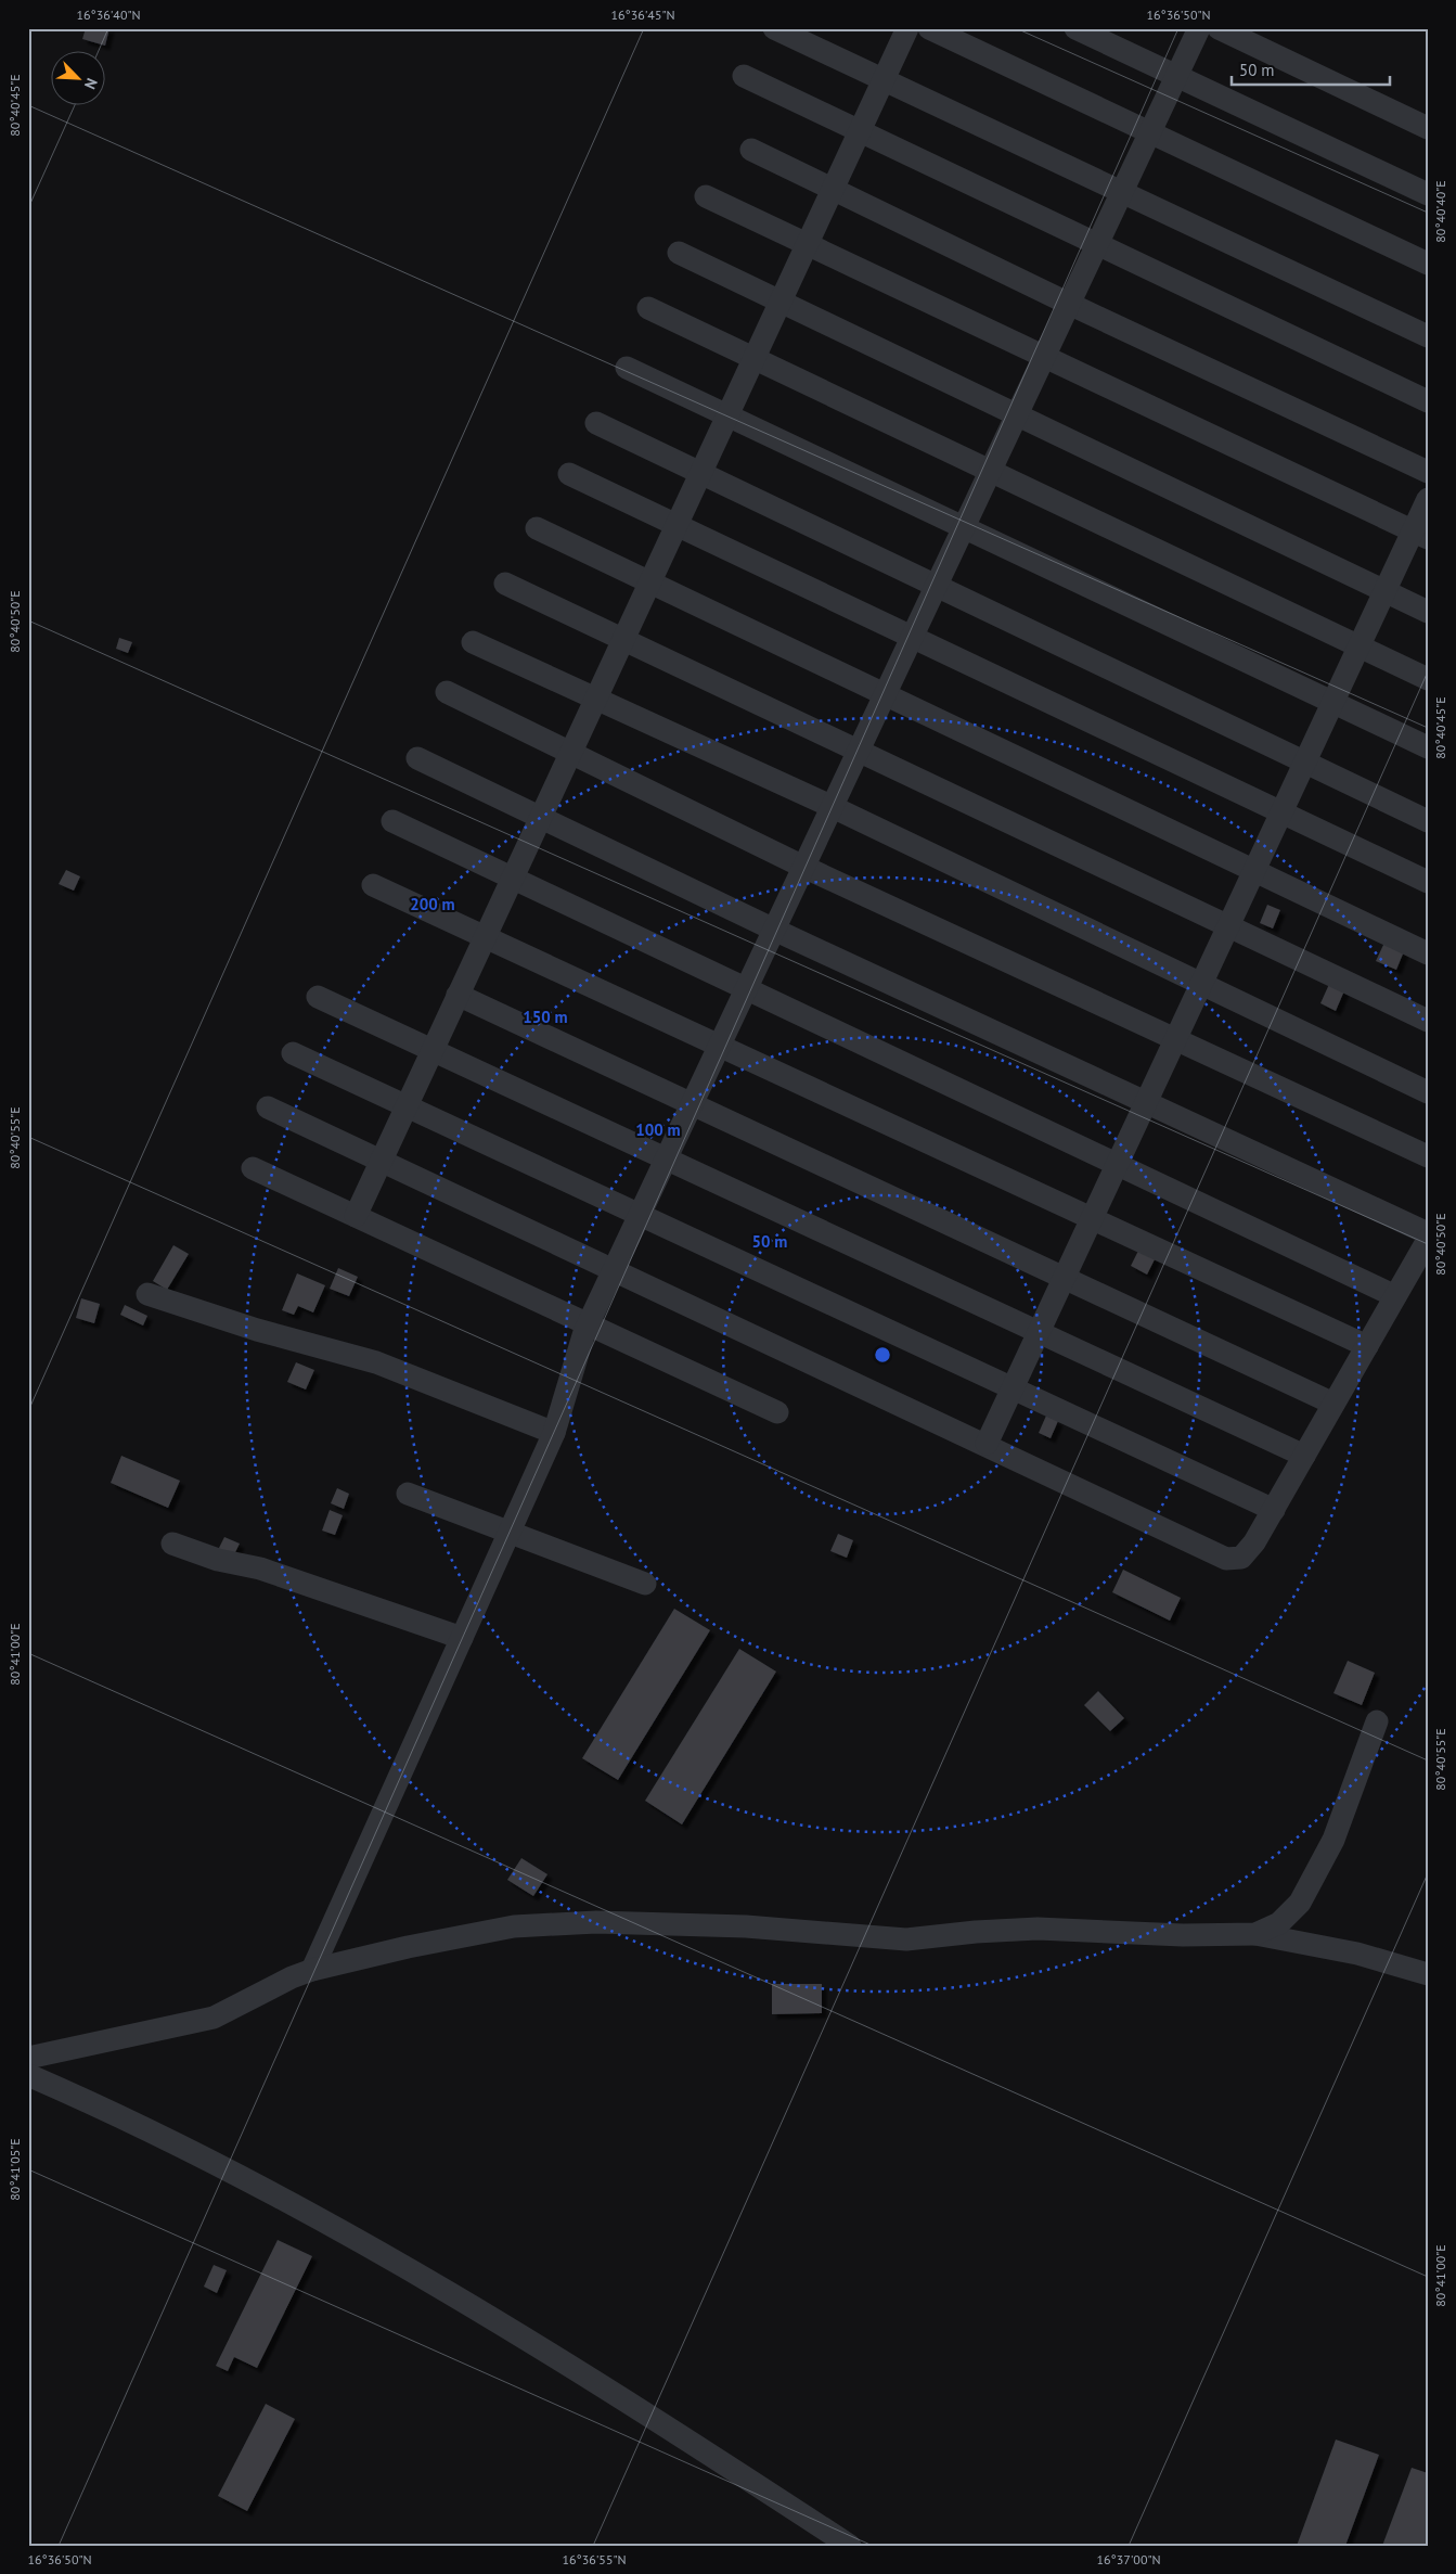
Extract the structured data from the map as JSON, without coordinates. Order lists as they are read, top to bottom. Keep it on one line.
{"scale_bar":"50 m","north":"bottom right","coordinates":["16°36'40\"N","16°36'45\"N","16°36'50\"N","80°40'45\"E","80°40'40\"E","80°40'50\"E","80°40'55\"E","80°41'00\"E","80°41'05\"E","16°36'55\"N","16°37'00\"N"],"rings":["200 m","150 m","100 m","50 m"]}
